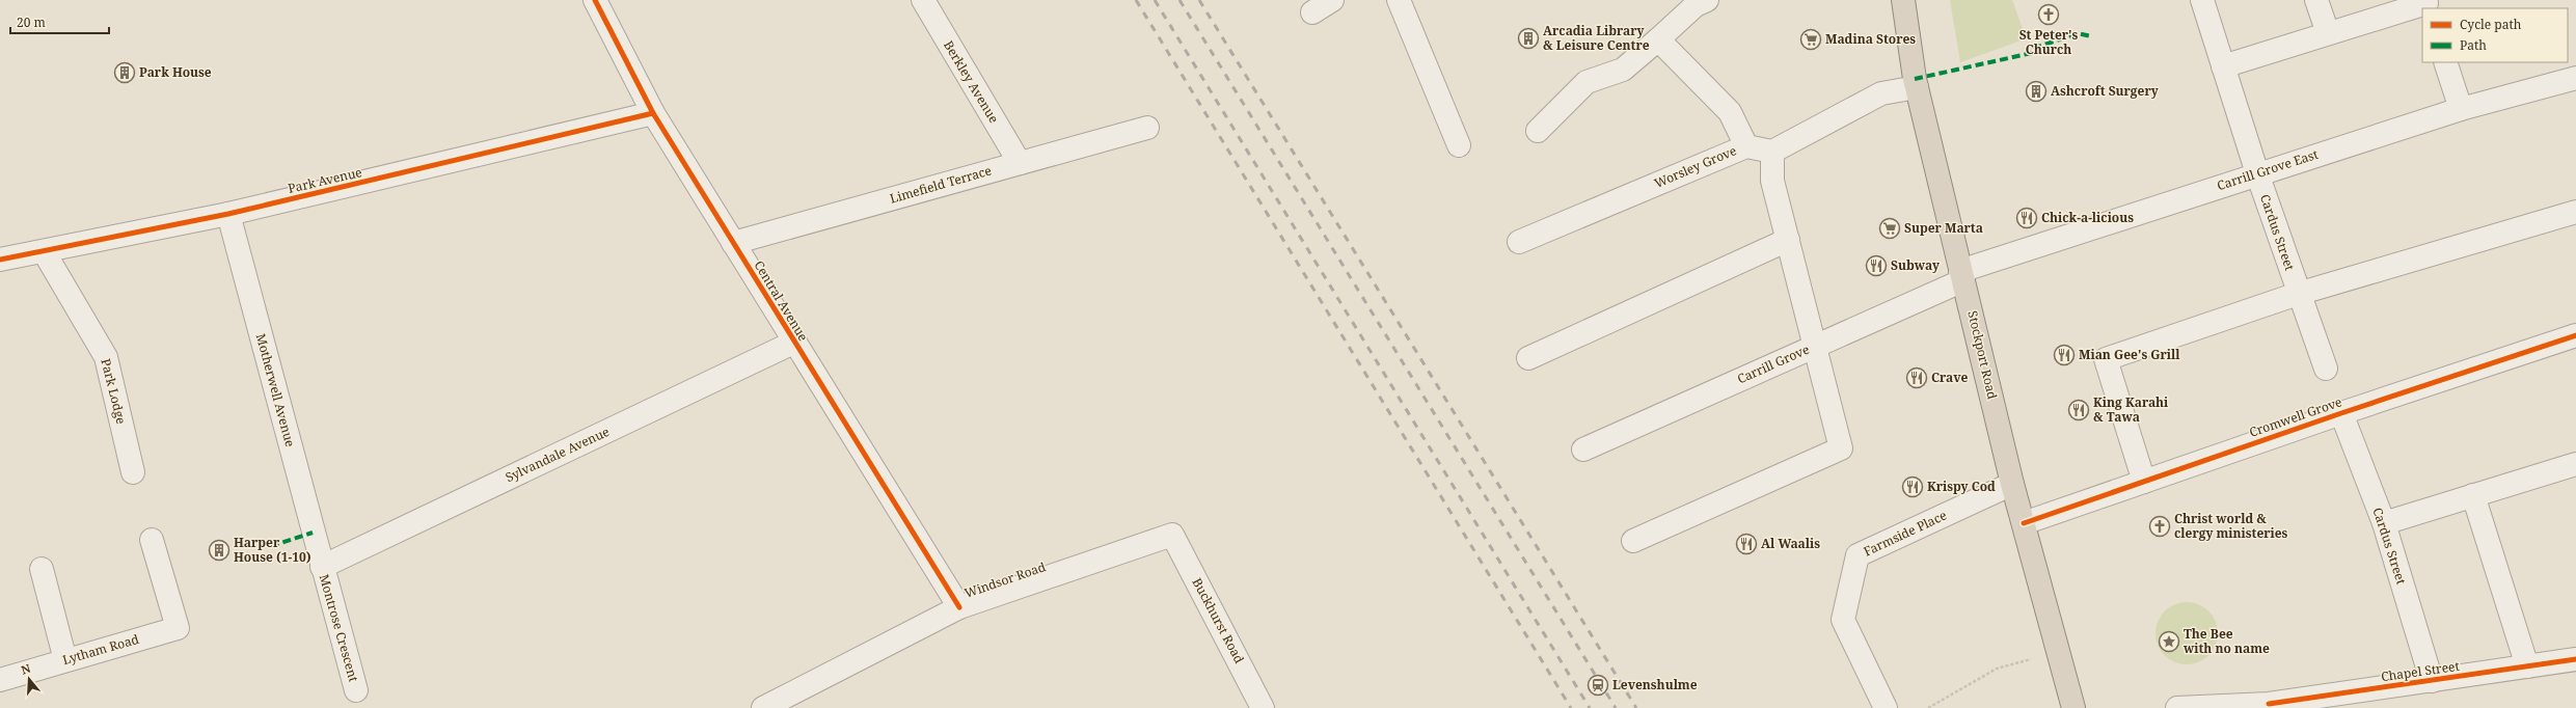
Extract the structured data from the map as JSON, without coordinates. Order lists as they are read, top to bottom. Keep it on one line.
{"streets":{"highway":["Stockport Road"],"street":["Berkley Avenue","Worsley Grove","Carrill Grove East","Park Avenue","Limefield Terrace","Cardus Street","Central Avenue","Carrill Grove","Motherwell Avenue","Park Lodge","Cromwell Grove","Sylvandale Avenue","Farmside Place","Windsor Road","Buckhurst Road","Montrose Crescent","Lytham Road","Chapel Street"]},"crossings":[["Berkley Avenue","Limefield Terrace"],["Carrill Grove East","Cardus Street"],["Carrill Grove East","Stockport Road"],["Carrill Grove East","Carrill Grove"],["Park Avenue","Central Avenue"],["Park Avenue","Motherwell Avenue"],["Park Avenue","Park Lodge"],["Limefield Terrace","Central Avenue"],["Cardus Street","Cromwell Grove"],["Cardus Street","Chapel Street"],["Central Avenue","Sylvandale Avenue"],["Central Avenue","Windsor Road"],["Stockport Road","Carrill Grove"],["Stockport Road","Cromwell Grove"],["Stockport Road","Farmside Place"],["Motherwell Avenue","Sylvandale Avenue"],["Motherwell Avenue","Montrose Crescent"],["Sylvandale Avenue","Montrose Crescent"],["Windsor Road","Buckhurst Road"]],"places":{"church":["St Peter's Church","Christ world & clergy ministeries"],"building":["Arcadia Library & Leisure Centre","Park House","Ashcroft Surgery","Harper House (1-10)"],"supermarket":["Madina Stores","Super Marta"],"restaurant":["Chick-a-licious","Subway","Mian Gee's Grill","Crave","King Karahi & Tawa","Krispy Cod","Al Waalis"],"place":["The Bee with no name"],"station":["Levenshulme"]},"legend":["Cycle path","Path"],"scale_bar":"20 m","north":"top"}
